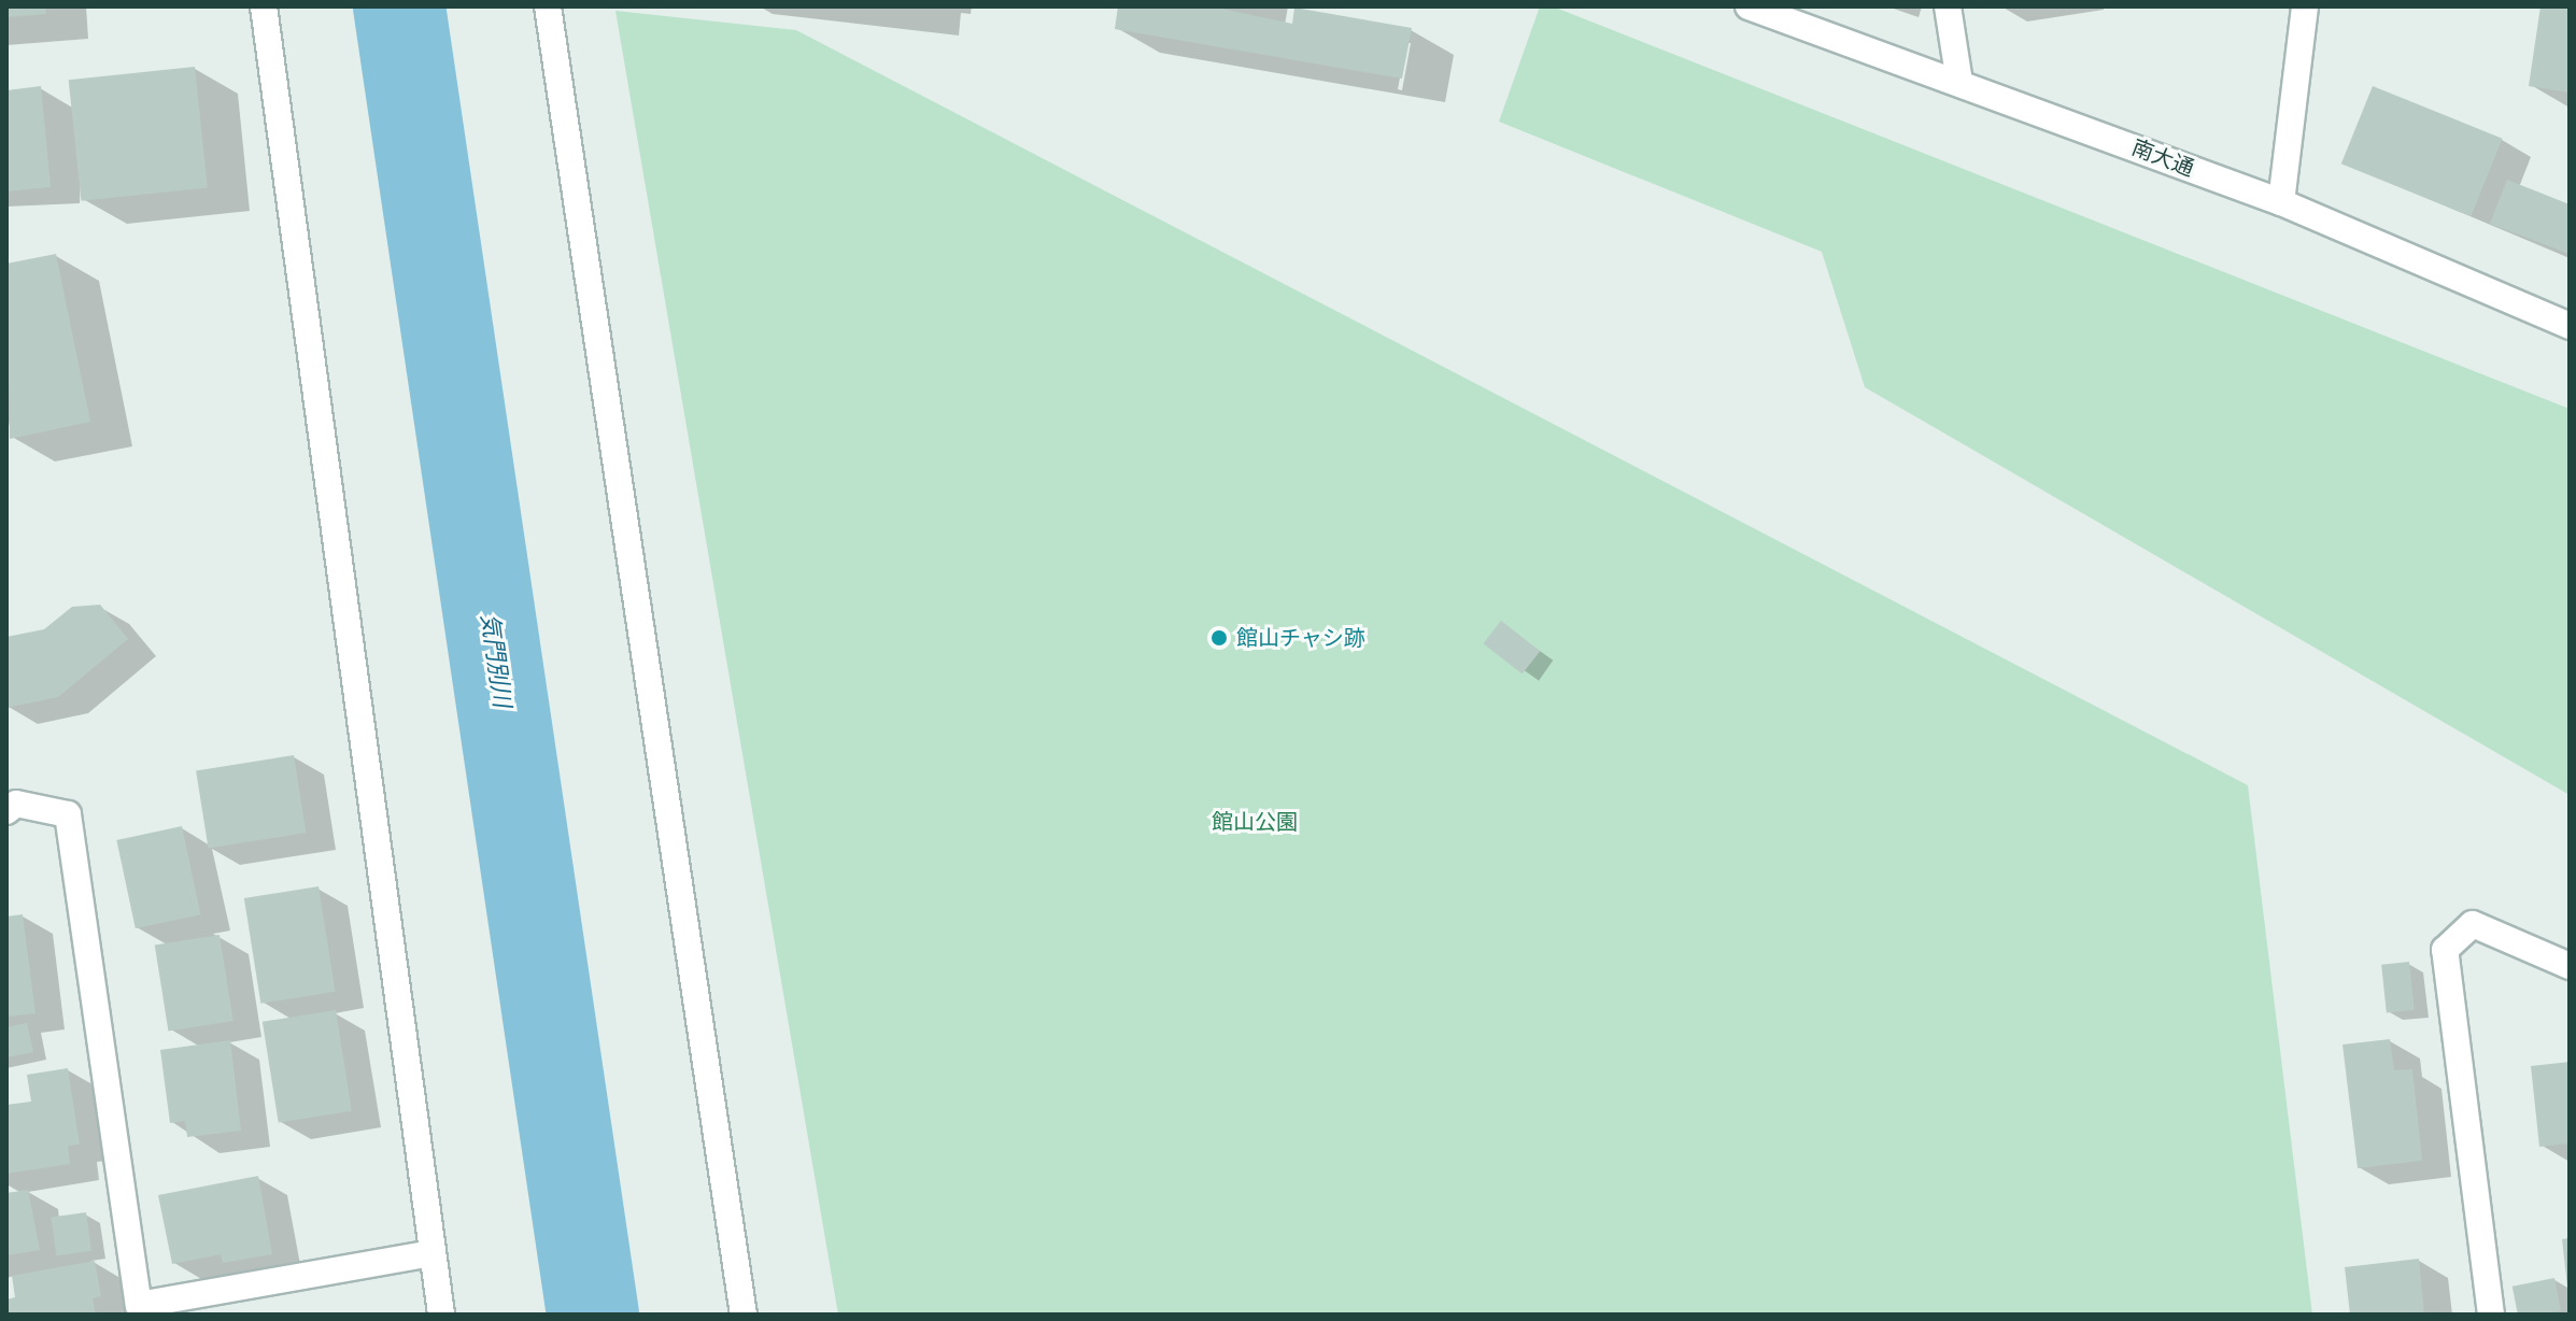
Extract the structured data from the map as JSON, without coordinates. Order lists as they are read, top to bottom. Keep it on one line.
{"streets":{"street":["南大通"]},"water":["気門別川"],"parks":["館山公園"],"places":["館山チャシ跡"]}
